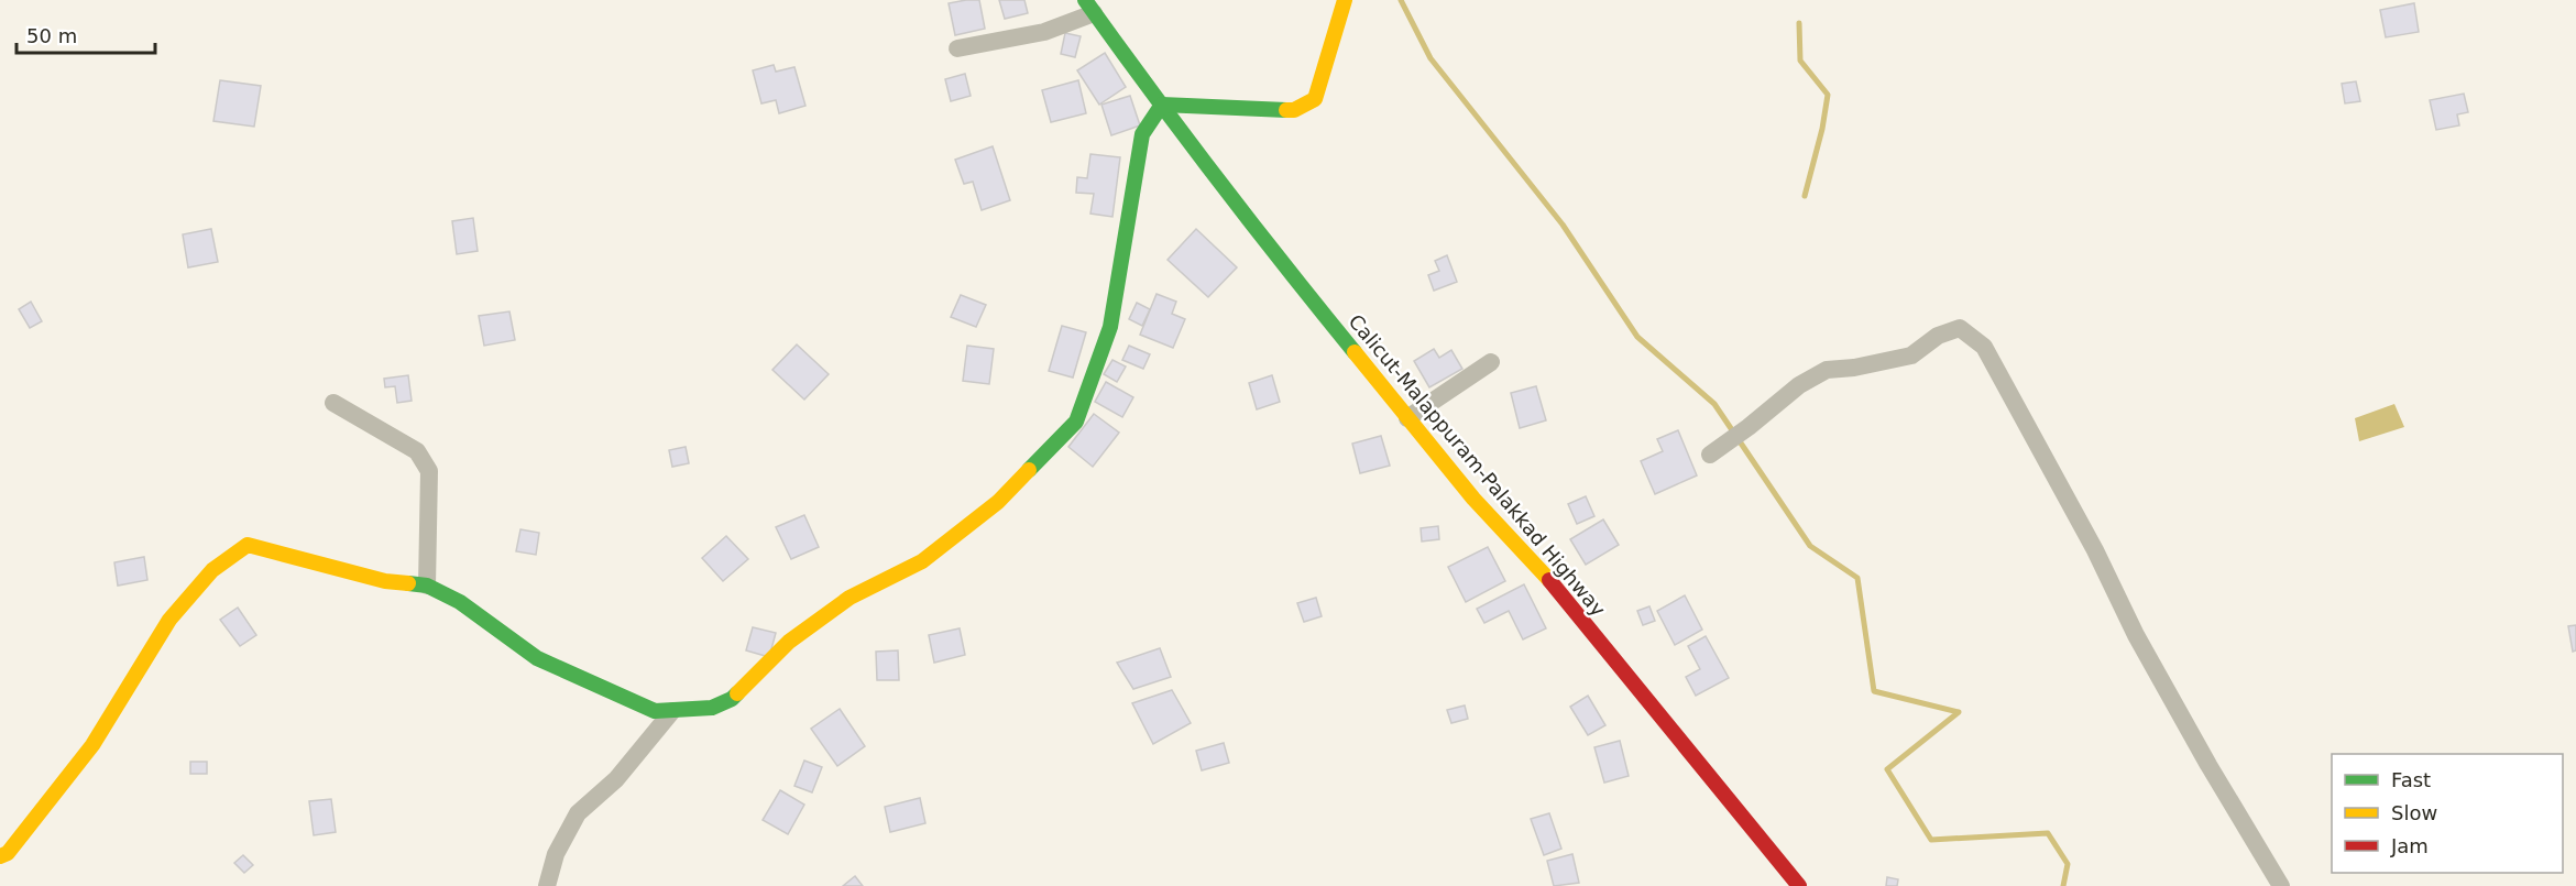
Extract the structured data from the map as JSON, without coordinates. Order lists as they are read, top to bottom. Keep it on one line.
{"streets":{"main road":["Calicut-Malappuram-Palakkad Highway"]},"legend":["Fast","Slow","Jam"],"scale_bar":"50 m"}
